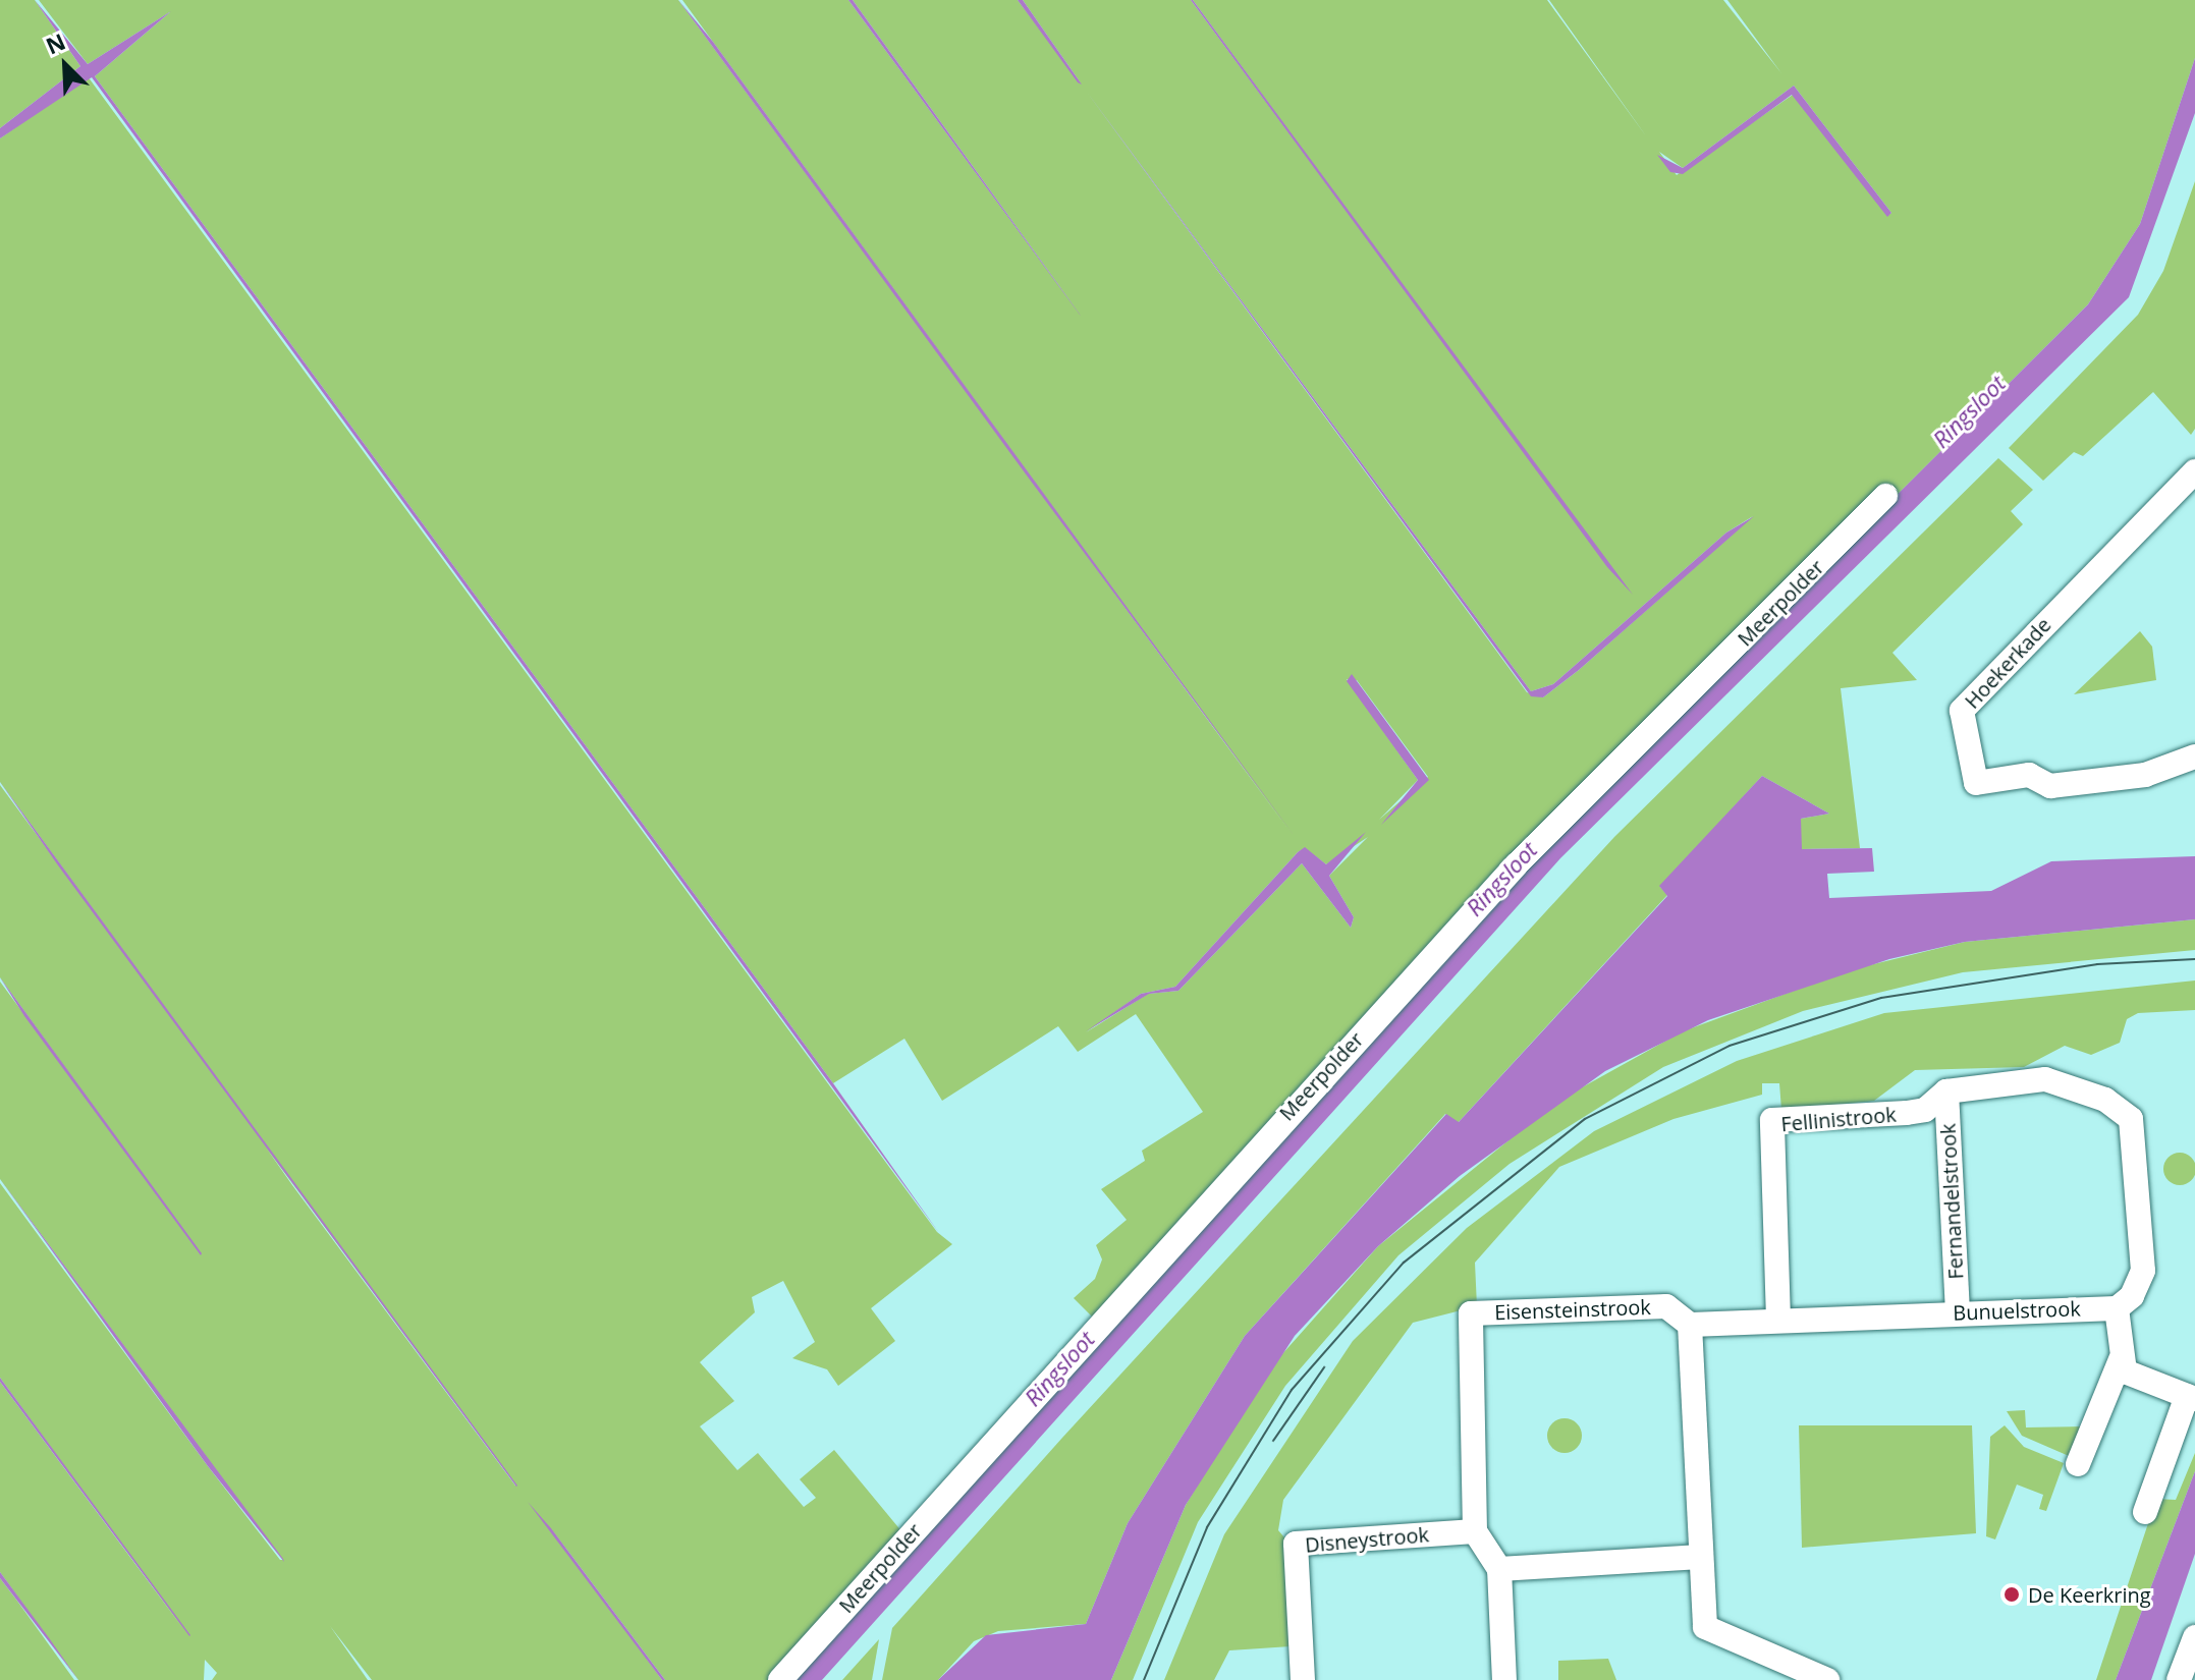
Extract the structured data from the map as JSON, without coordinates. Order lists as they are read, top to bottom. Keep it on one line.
{"streets":{"street":["Meerpolder","Hoekerkade","Fellinistrook","Fernandelstrook","Eisensteinstrook","Bunuelstrook","Disneystrook"]},"crossings":[["Fellinistrook","Fernandelstrook"],["Fellinistrook","Bunuelstrook"],["Fernandelstrook","Bunuelstrook"],["Eisensteinstrook","Bunuelstrook"],["Eisensteinstrook","Disneystrook"]],"water":["Ringsloot"],"places":["De Keerkring"],"north":"top left"}
